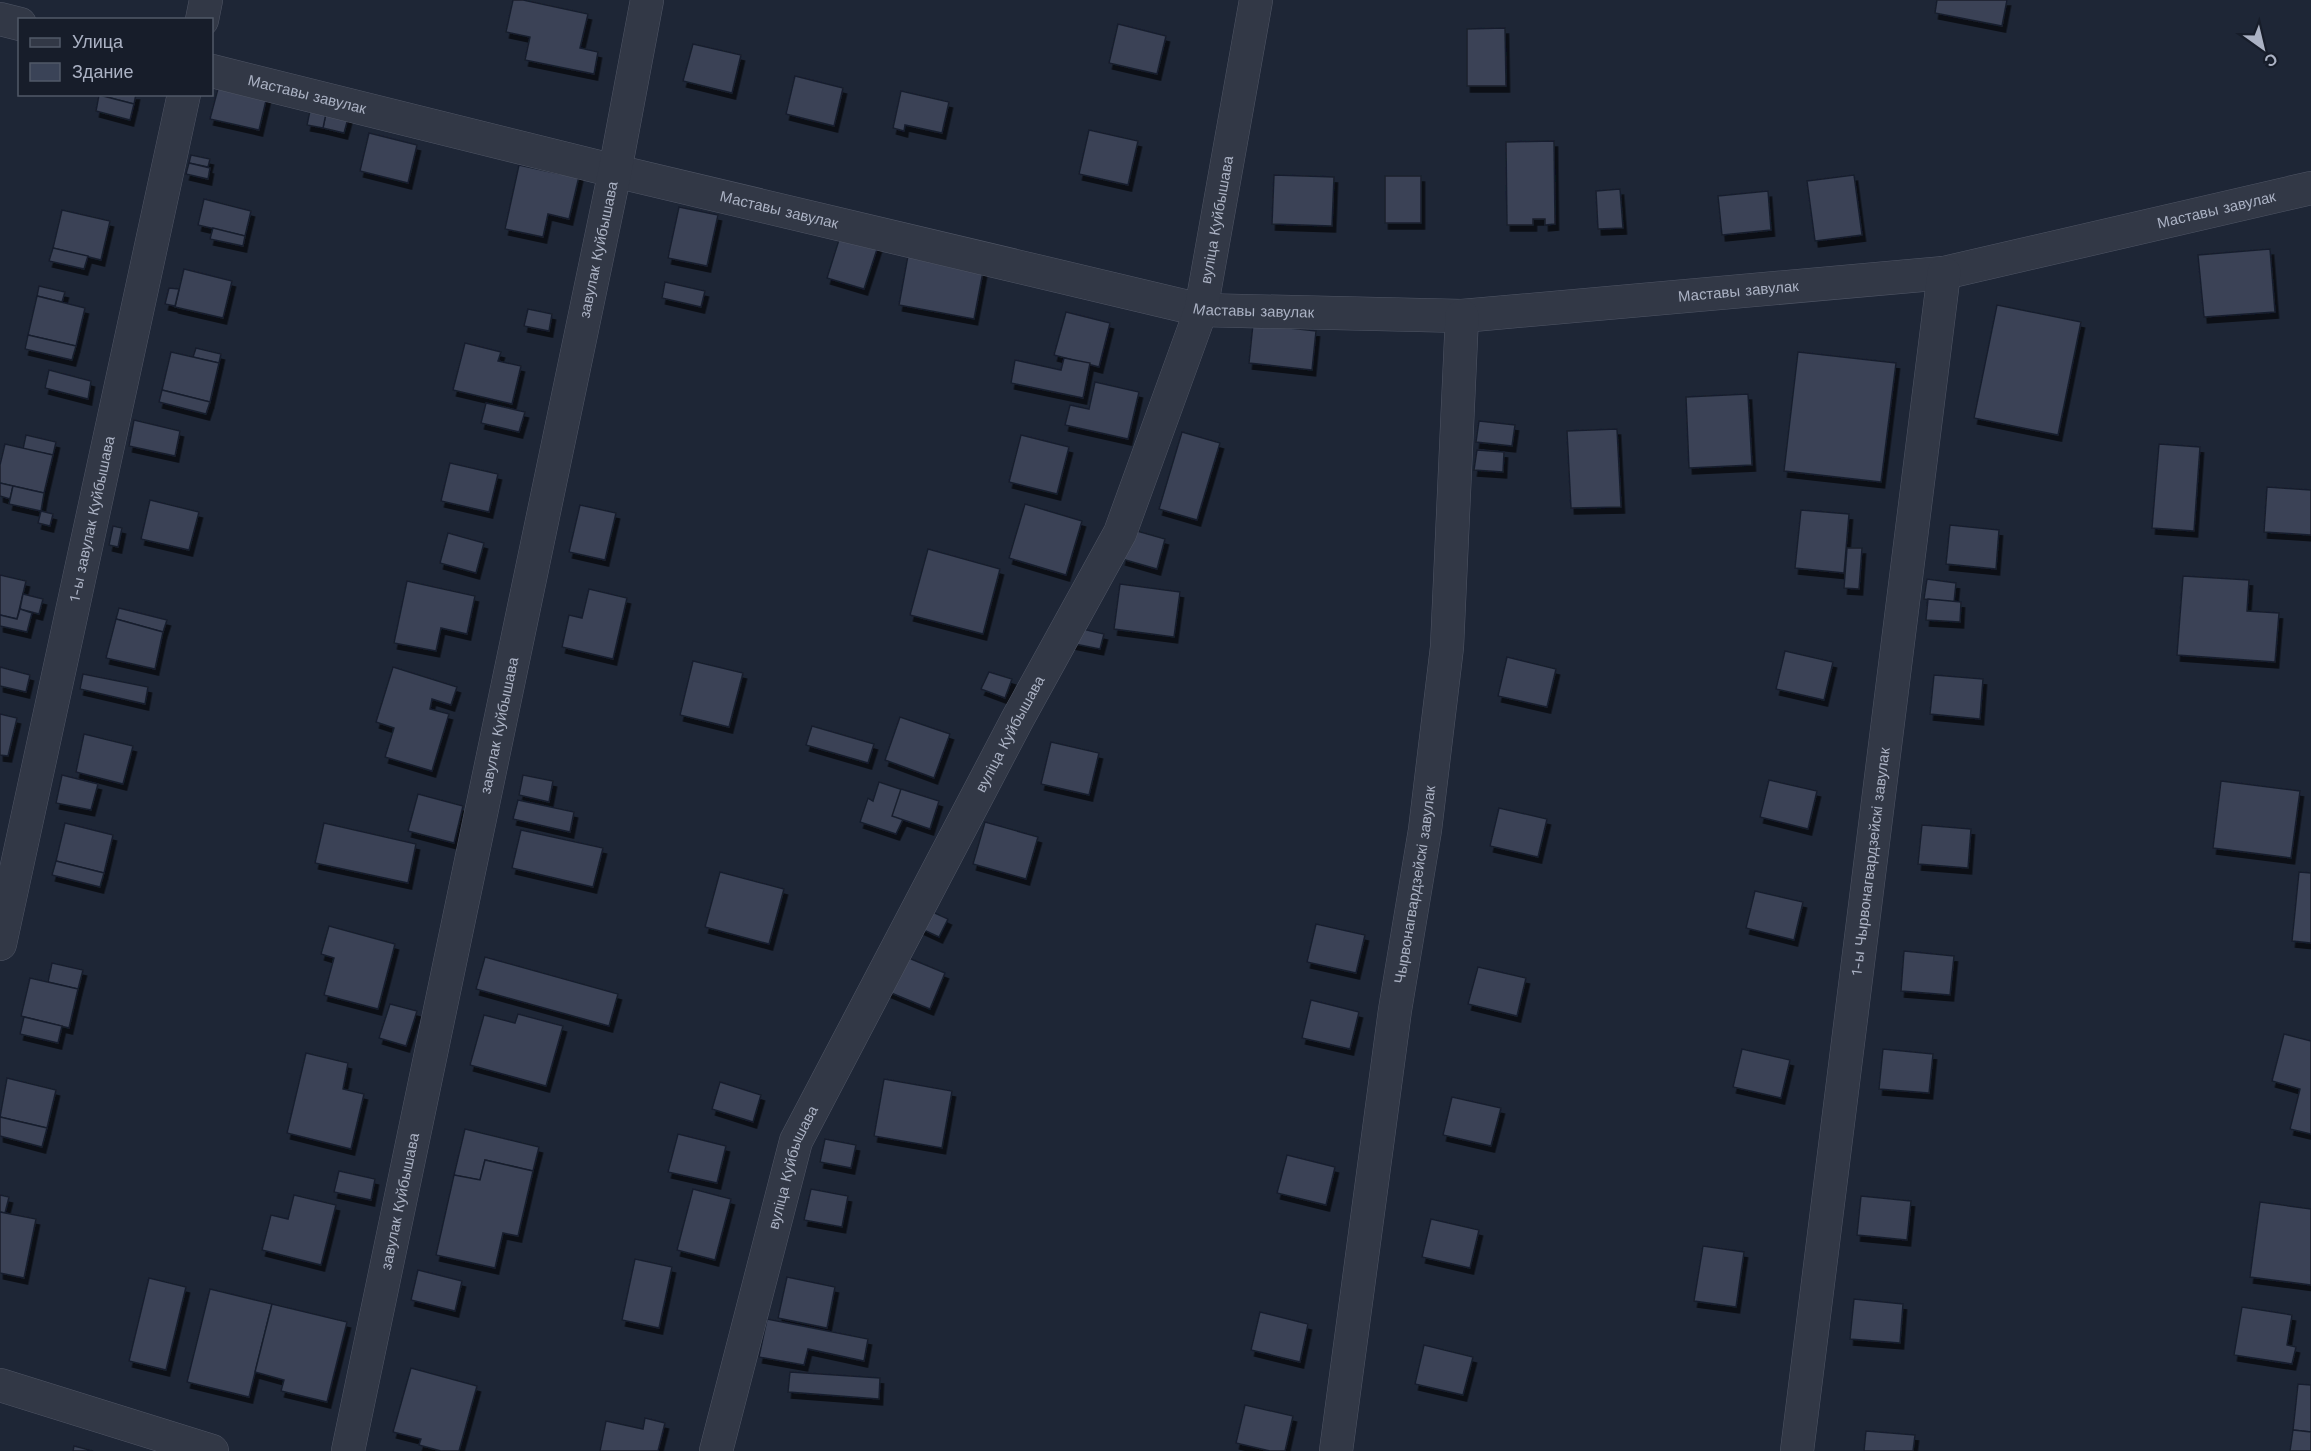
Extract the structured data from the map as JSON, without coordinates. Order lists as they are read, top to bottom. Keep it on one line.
{"streets":{"street":["Маставы завулак","вуліца Куйбышава","завулак Куйбышава","1-ы завулак Куйбышава","1-ы Чырвонагвардзейскі завулак","Чырвонагвардзейскі завулак"]},"crossings":[["Маставы завулак","вуліца Куйбышава"],["Маставы завулак","завулак Куйбышава"],["Маставы завулак","1-ы Чырвонагвардзейскі завулак"],["Маставы завулак","Чырвонагвардзейскі завулак"]],"legend":["Улица","Здание"],"north":"bottom right"}
